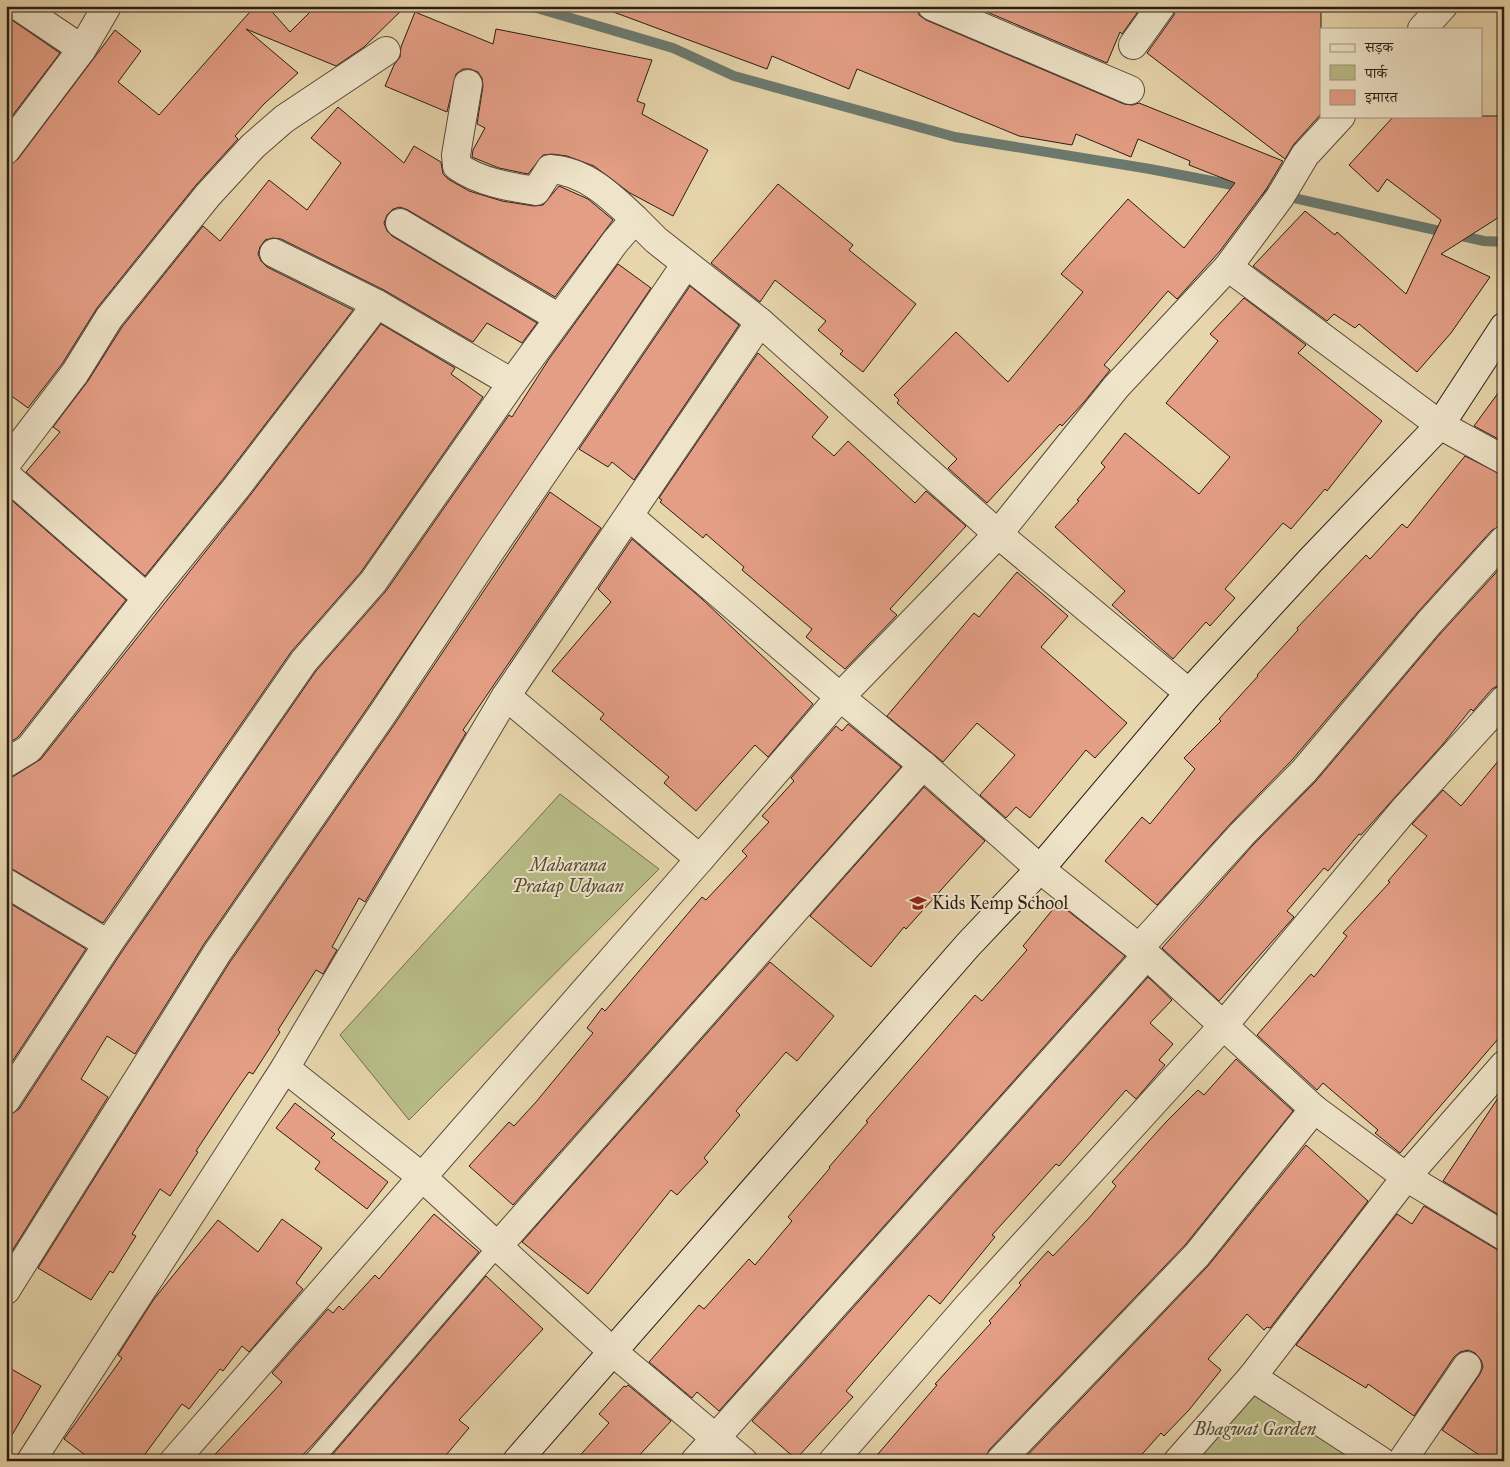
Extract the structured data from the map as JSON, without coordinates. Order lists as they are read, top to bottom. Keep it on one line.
{"parks":["Maharana Pratap Udyaan","Bhagwat Garden"],"places":{"school or university":["Kids Kemp School"]},"legend":["सड़क","पार्क","इमारत"]}
